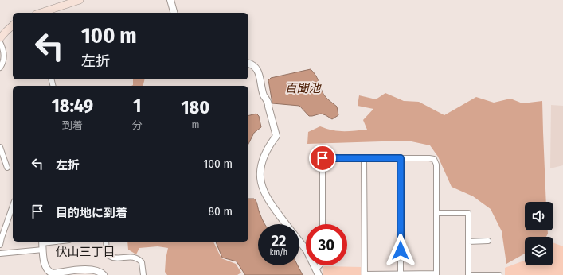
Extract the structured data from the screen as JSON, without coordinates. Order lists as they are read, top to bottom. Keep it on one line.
{"districts":["伏山三丁目"],"water":["百聞池"],"page":{"turn":["100 m","左折"],"eta":["18:49","到着","1","分","180","m"],"list":[{"name":"左折","value":"100 m"},{"name":"目的地に到着","value":"80 m"}],"speed":"22 km/h","limit":"30"}}
